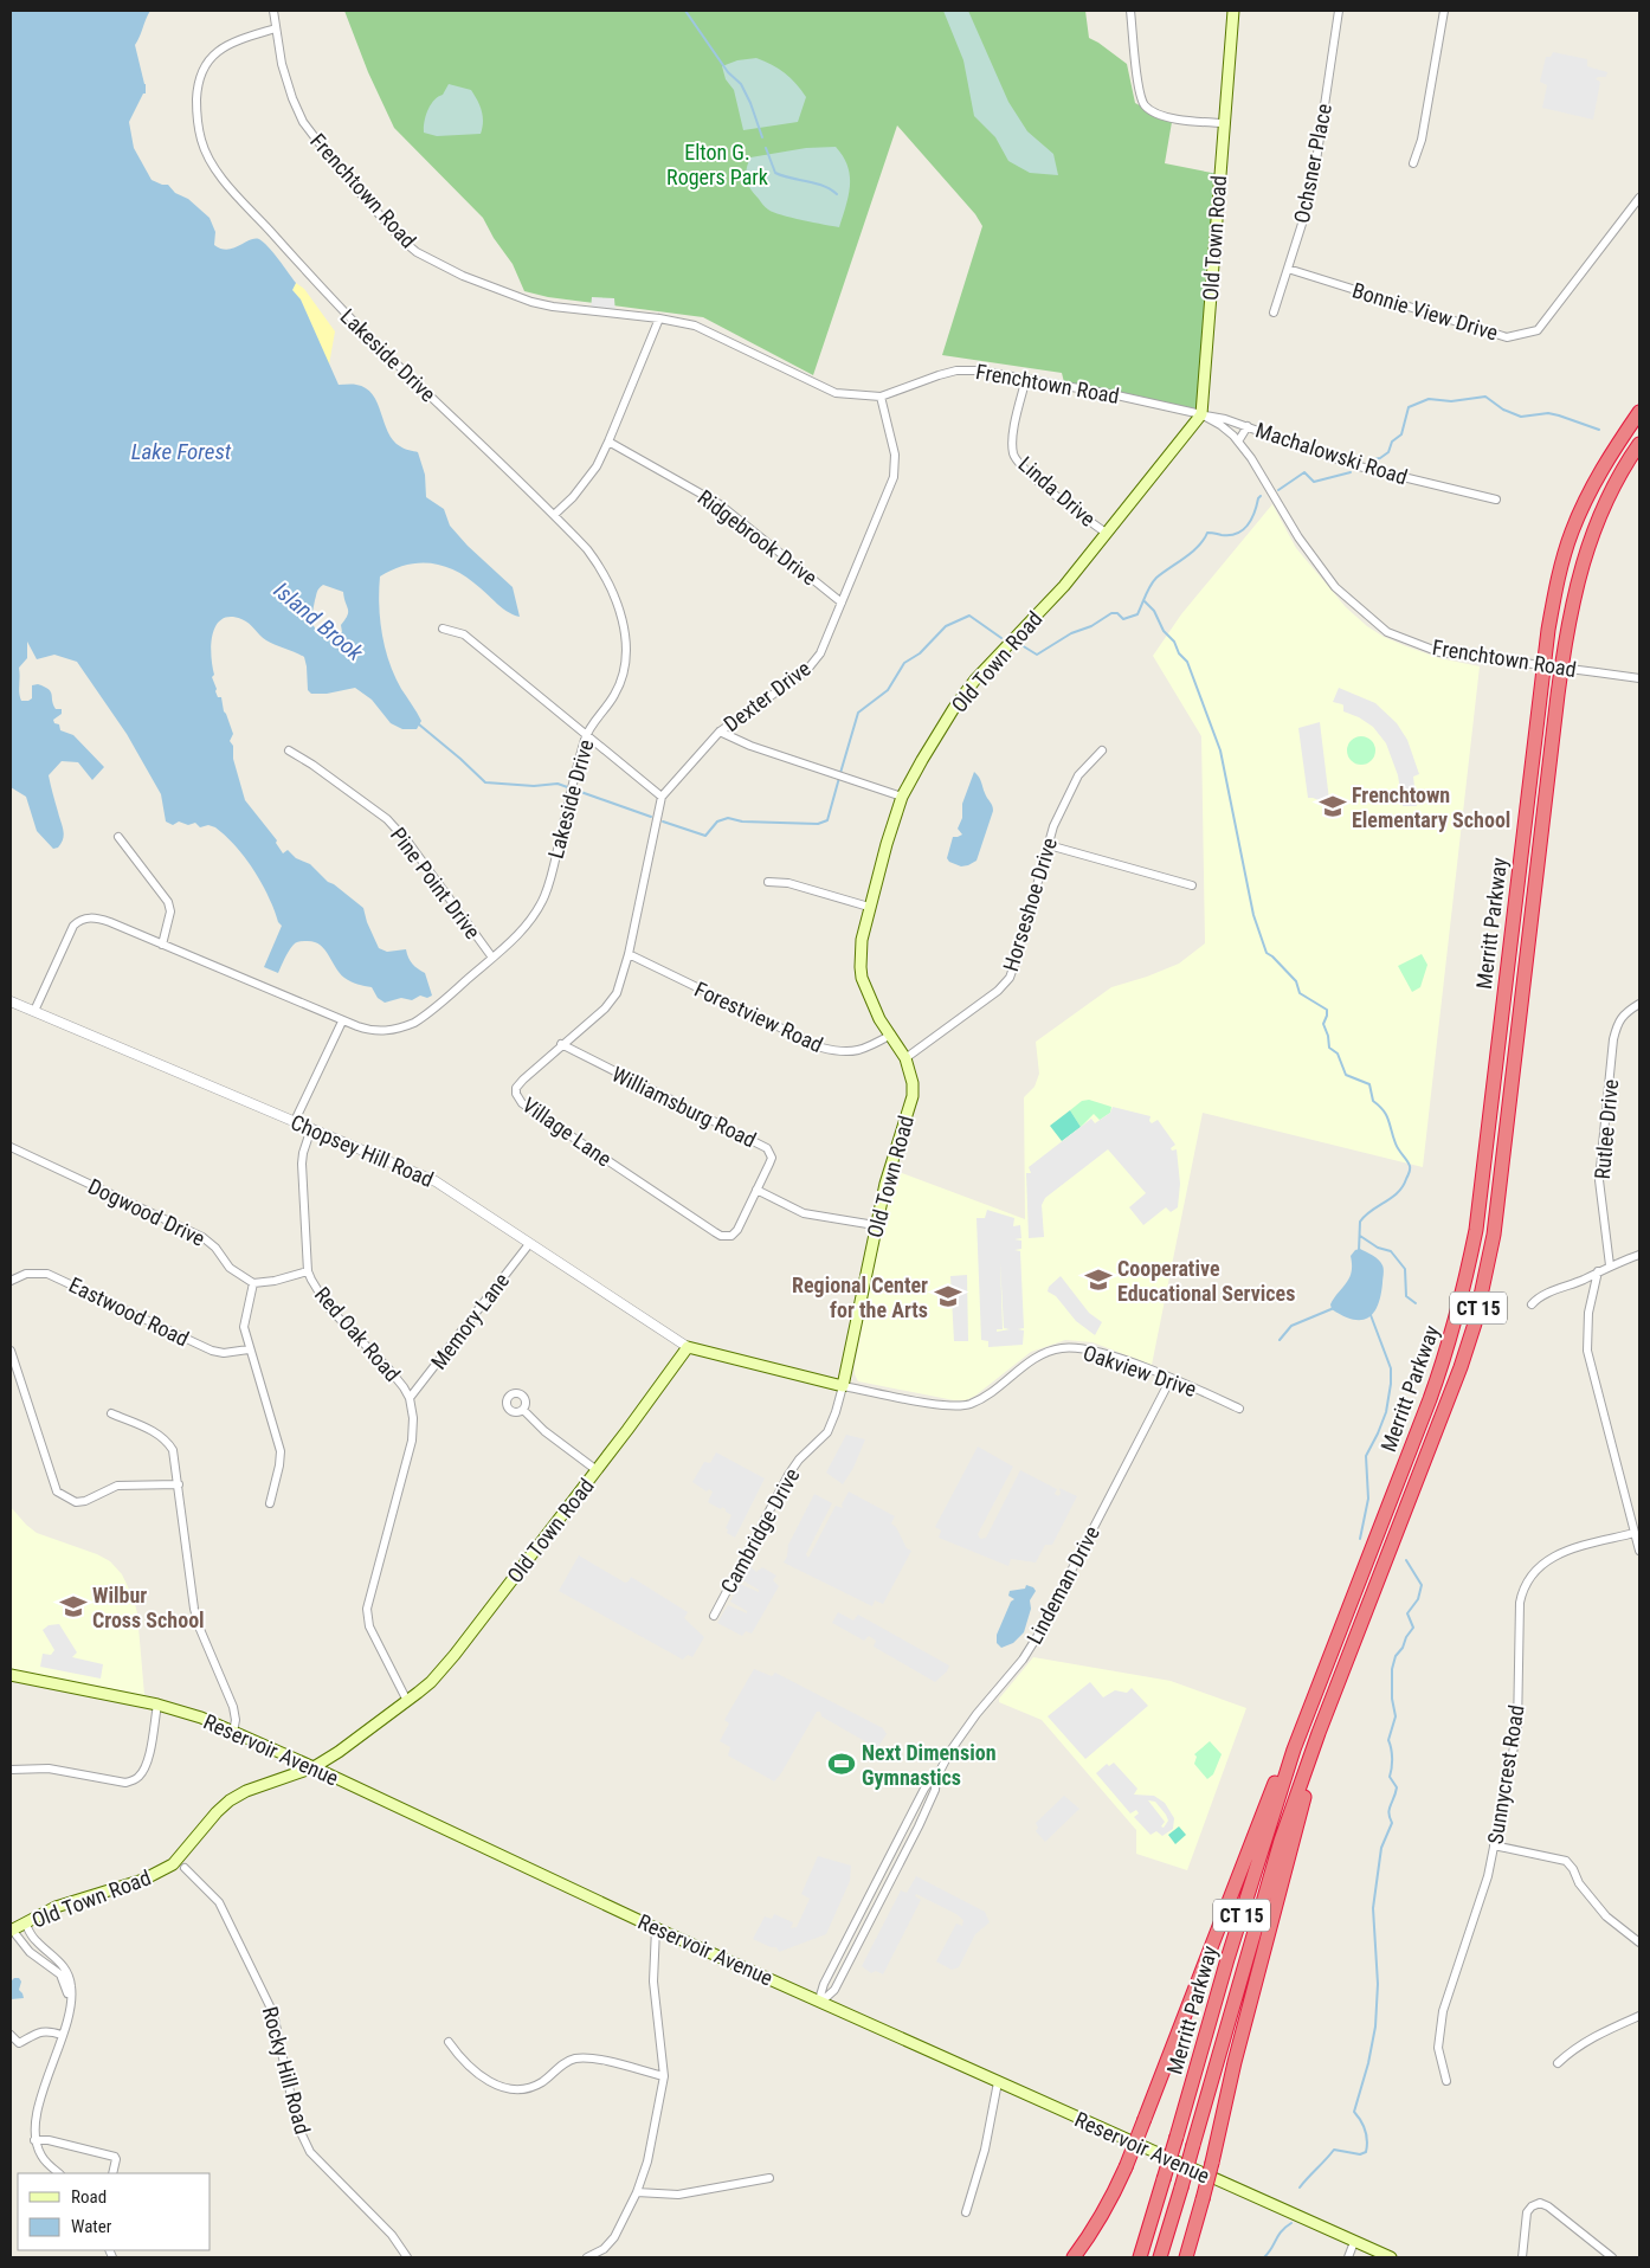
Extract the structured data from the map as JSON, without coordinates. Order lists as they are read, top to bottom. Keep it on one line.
{"streets":{"highway":["Merritt Parkway","CT 15"],"main road":["Old Town Road","Reservoir Avenue"],"street":["Ochsner Place","Frenchtown Road","Bonnie View Drive","Lakeside Drive","Machalowski Road","Linda Drive","Ridgebrook Drive","Dexter Drive","Pine Point Drive","Horseshoe Drive","Forestview Road","Williamsburg Road","Rutlee Drive","Village Lane","Chopsey Hill Road","Dogwood Drive","Eastwood Road","Memory Lane","Red Oak Road","Oakview Drive","Cambridge Drive","Lindeman Drive","Sunnycrest Road","Rocky Hill Road"]},"crossings":[["Ochsner Place","Bonnie View Drive"],["Frenchtown Road","Old Town Road"],["Frenchtown Road","Lakeside Drive"],["Frenchtown Road","Machalowski Road"],["Frenchtown Road","Linda Drive"],["Frenchtown Road","Dexter Drive"],["Old Town Road","Machalowski Road"],["Old Town Road","Linda Drive"],["Old Town Road","Horseshoe Drive"],["Old Town Road","Forestview Road"],["Old Town Road","Chopsey Hill Road"],["Old Town Road","Red Oak Road"],["Old Town Road","Oakview Drive"],["Old Town Road","Cambridge Drive"],["Old Town Road","Reservoir Avenue"],["Lakeside Drive","Pine Point Drive"],["Lakeside Drive","Chopsey Hill Road"],["Ridgebrook Drive","Dexter Drive"],["Dexter Drive","Forestview Road"],["Dexter Drive","Village Lane"],["Forestview Road","Village Lane"],["Williamsburg Road","Village Lane"],["Chopsey Hill Road","Memory Lane"],["Chopsey Hill Road","Red Oak Road"],["Memory Lane","Red Oak Road"],["Oakview Drive","Cambridge Drive"],["Oakview Drive","Lindeman Drive"],["Lindeman Drive","Reservoir Avenue"]],"water":["Lake Forest","Island Brook"],"parks":["Elton G. Rogers Park"],"places":{"school or university":["Frenchtown Elementary School","Cooperative Educational Services","Regional Center for the Arts","Wilbur Cross School"],"sports":["Next Dimension Gymnastics"]},"legend":["Road","Water"]}
